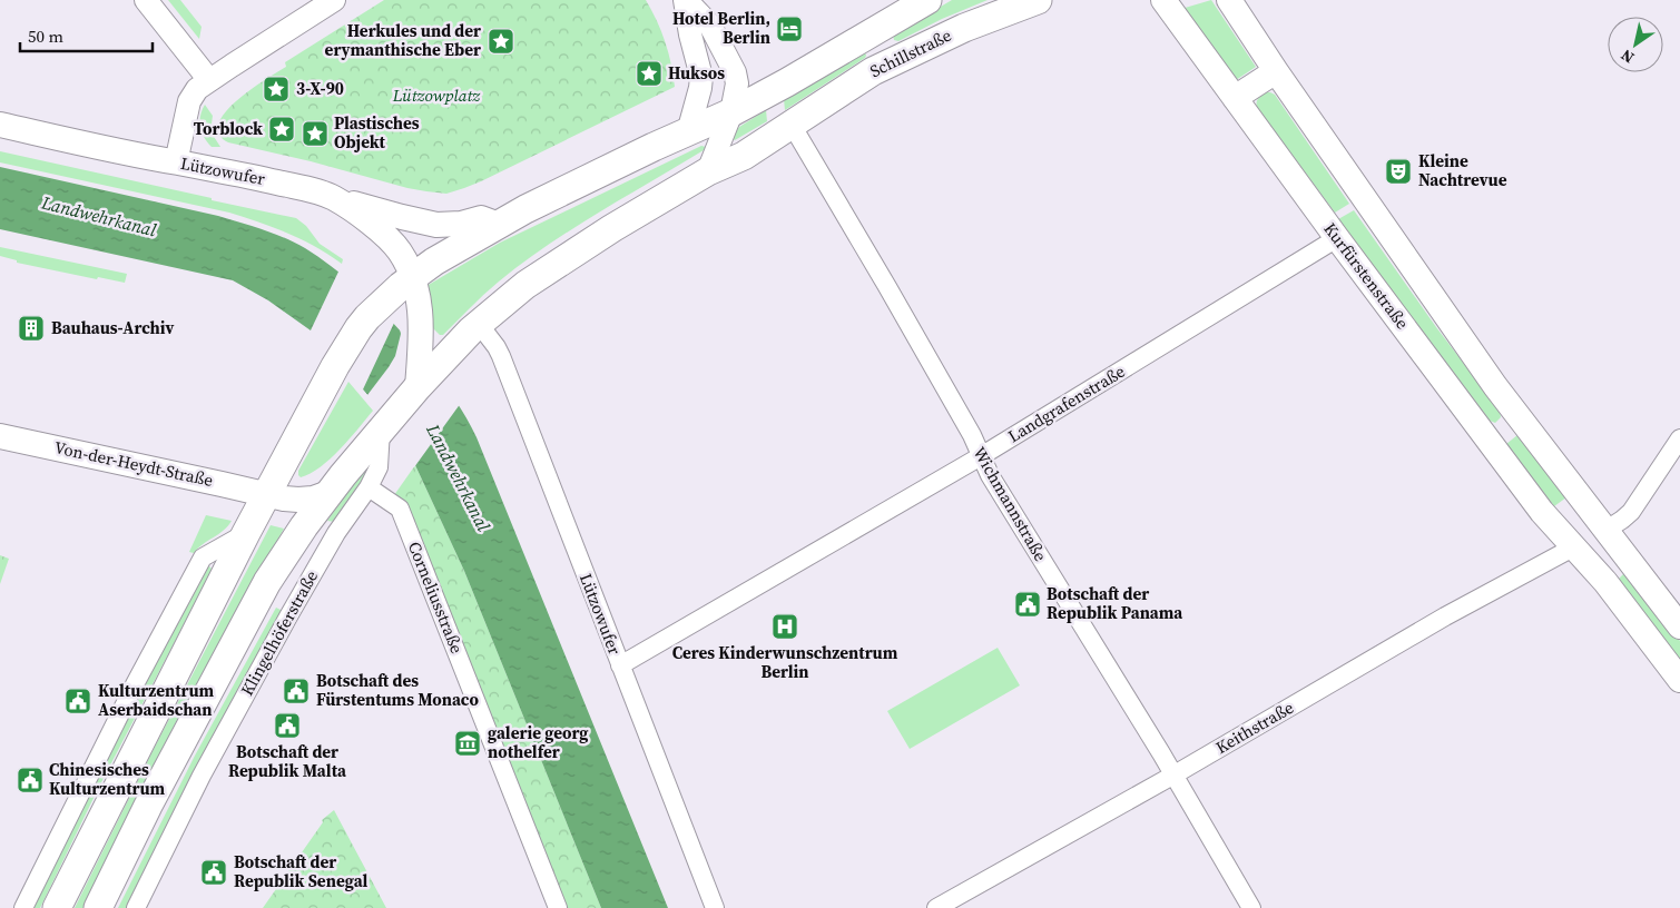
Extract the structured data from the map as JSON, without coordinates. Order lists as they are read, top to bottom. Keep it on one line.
{"streets":{"main road":["Schillstraße","Lützowufer","Kurfürstenstraße","Von-der-Heydt-Straße","Klingelhöferstraße"],"street":["Landgrafenstraße","Wichmannstraße","Corneliusstraße","Keithstraße"]},"crossings":[["Schillstraße","Wichmannstraße"],["Lützowufer","Landgrafenstraße"],["Kurfürstenstraße","Landgrafenstraße"],["Kurfürstenstraße","Keithstraße"],["Landgrafenstraße","Wichmannstraße"],["Wichmannstraße","Keithstraße"],["Corneliusstraße","Klingelhöferstraße"]],"water":["Landwehrkanal"],"parks":["Lützowplatz"],"places":{"hotel":["Hotel Berlin, Berlin"],"place":["Herkules und der erymanthische Eber","Huksos","3-X-90","Torblock","Plastisches Objekt"],"theatre":["Kleine Nachtrevue"],"building":["Bauhaus-Archiv"],"public building":["Botschaft der Republik Panama","Botschaft des Fürstentums Monaco","Kulturzentrum Aserbaidschan","Botschaft der Republik Malta","Chinesisches Kulturzentrum","Botschaft der Republik Senegal"],"hospital":["Ceres Kinderwunschzentrum Berlin"],"museum":["galerie georg nothelfer"]},"scale_bar":"50 m","north":"bottom left"}
